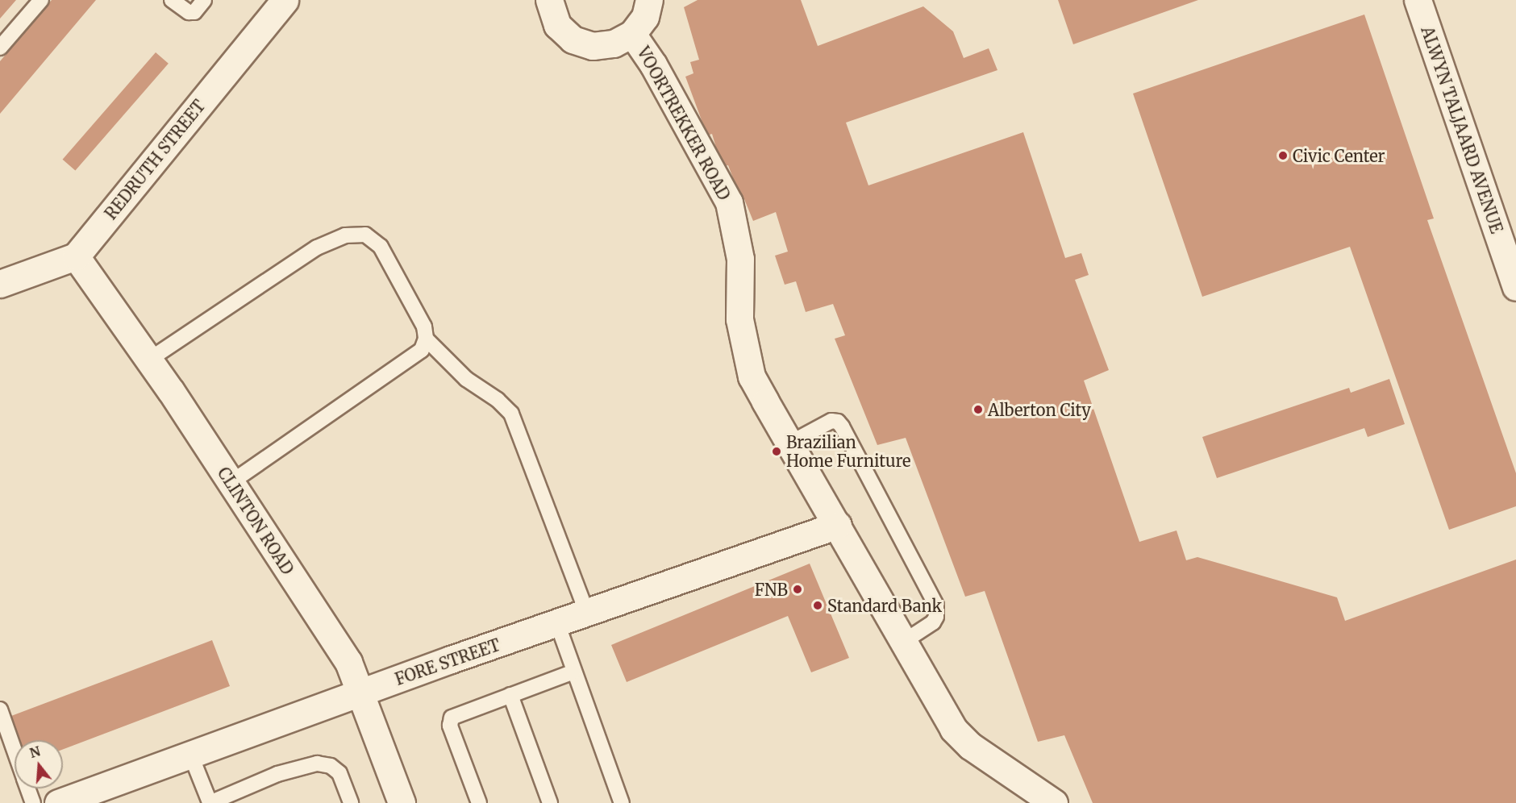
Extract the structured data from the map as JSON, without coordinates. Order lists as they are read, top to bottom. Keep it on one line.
{"streets":{"street":["VOORTREKKER ROAD","ALWYN TALJAARD AVENUE","REDRUTH STREET","CLINTON ROAD","FORE STREET"]},"crossings":[["VOORTREKKER ROAD","FORE STREET"],["REDRUTH STREET","CLINTON ROAD"],["CLINTON ROAD","FORE STREET"]],"places":["Civic Center","Alberton City","Brazilian Home Furniture","FNB","Standard Bank"],"north":"top"}
